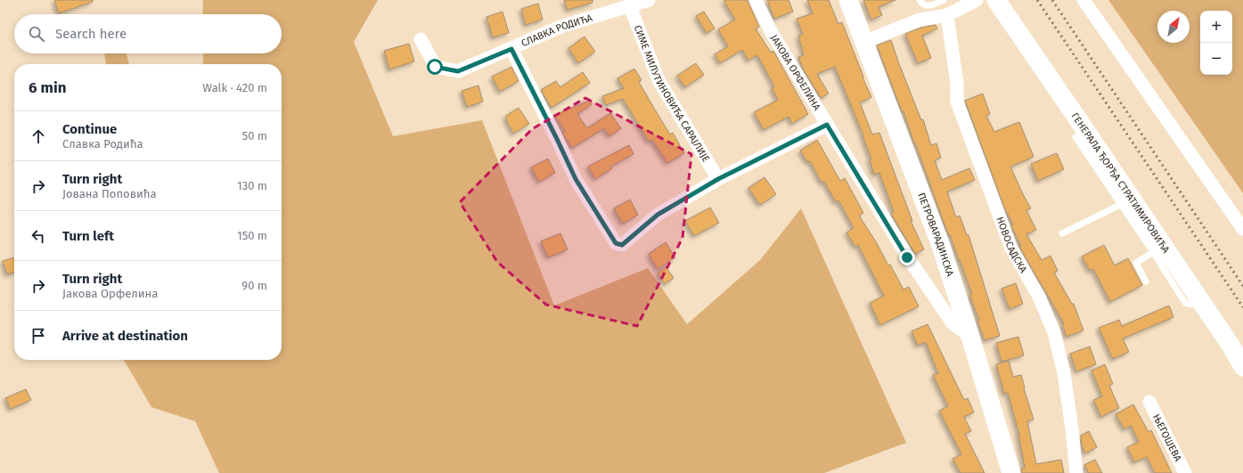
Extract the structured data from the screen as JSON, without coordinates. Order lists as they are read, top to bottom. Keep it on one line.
{"streets":{"street":["СЛАВКА РОДИЋА","ЈАКОВА ОРФЕЛИНА","СИМЕ МИЛУТИНОВИЋА САРАЈЛИЈЕ","ГЕНЕРАЛА ЂОРЂА СТРАТИМИРОВИЋА","ПЕТРОВАРАДИНСКА","НОВОСАДСКА","ЊЕГОШЕВА"]},"crossings":[["СЛАВКА РОДИЋА","СИМЕ МИЛУТИНОВИЋА САРАЈЛИЈЕ"],["ЈАКОВА ОРФЕЛИНА","ПЕТРОВАРАДИНСКА"]],"north":"top right","page":{"map_buttons":["+","−"],"search":"Search here","heading":["6 min","Walk · 420 m"],"list":[["Continue","Славка Родића","50 m"],["Turn right","Јована Поповића","130 m"],["Turn left","150 m"],["Turn right","Јакова Орфелина","90 m"],"Arrive at destination"]}}
